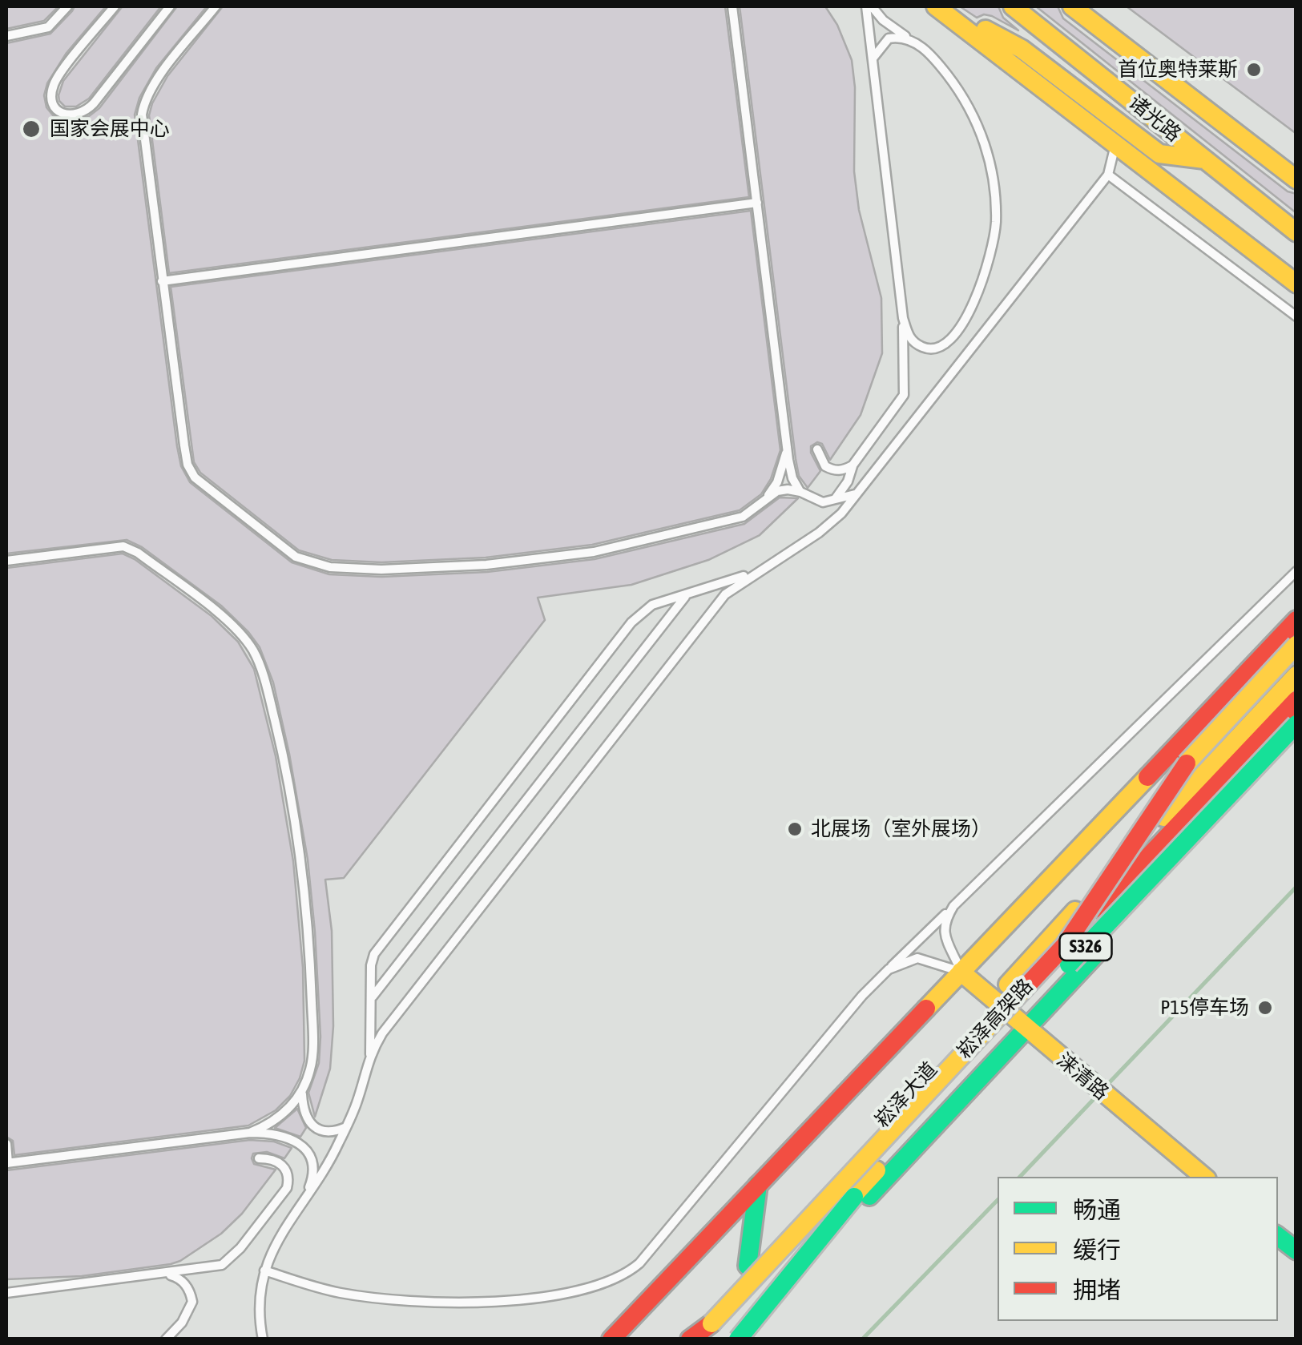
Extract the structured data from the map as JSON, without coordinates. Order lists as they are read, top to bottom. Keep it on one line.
{"streets":{"main road":["诸光路","S326","崧泽高架路","涞清路","崧泽大道"]},"crossings":[["涞清路","崧泽大道"]],"places":["首位奥特莱斯","国家会展中心","北展场（室外展场）","P15停车场"],"legend":["畅通","缓行","拥堵"]}
